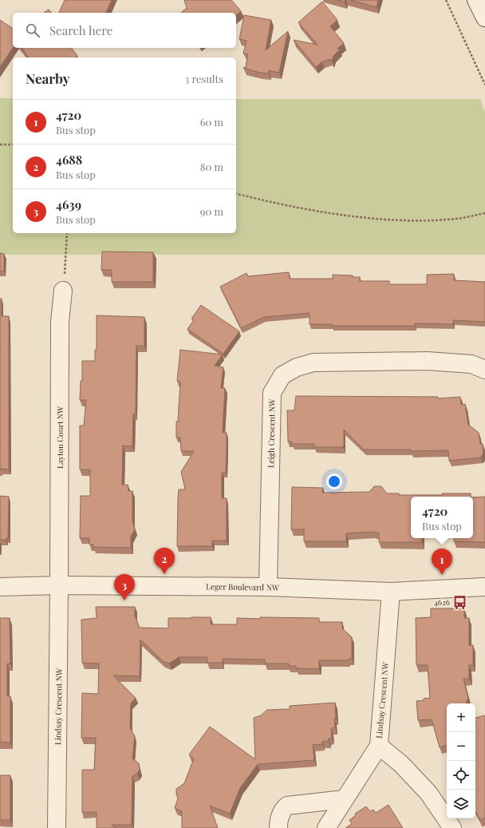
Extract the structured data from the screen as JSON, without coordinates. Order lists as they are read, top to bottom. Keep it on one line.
{"streets":{"street":["Leigh Crescent NW","Layton Court NW","Leger Boulevard NW","Lindsay Crescent NW"]},"crossings":[["Leigh Crescent NW","Leger Boulevard NW"],["Layton Court NW","Leger Boulevard NW"],["Layton Court NW","Lindsay Crescent NW"],["Leger Boulevard NW","Lindsay Crescent NW"]],"places":{"bus stop":["4626"]},"page":{"search":"Search here","heading":["Nearby","3 results"],"list":[{"mark":"1","name":"4720","note":"Bus stop","value":"60 m"},{"mark":"2","name":"4688","note":"Bus stop","value":"80 m"},{"mark":"3","name":"4639","note":"Bus stop","value":"90 m"}],"popup":["4720","Bus stop"],"pins":["2","1","3"],"map_buttons":["+","−"]}}
